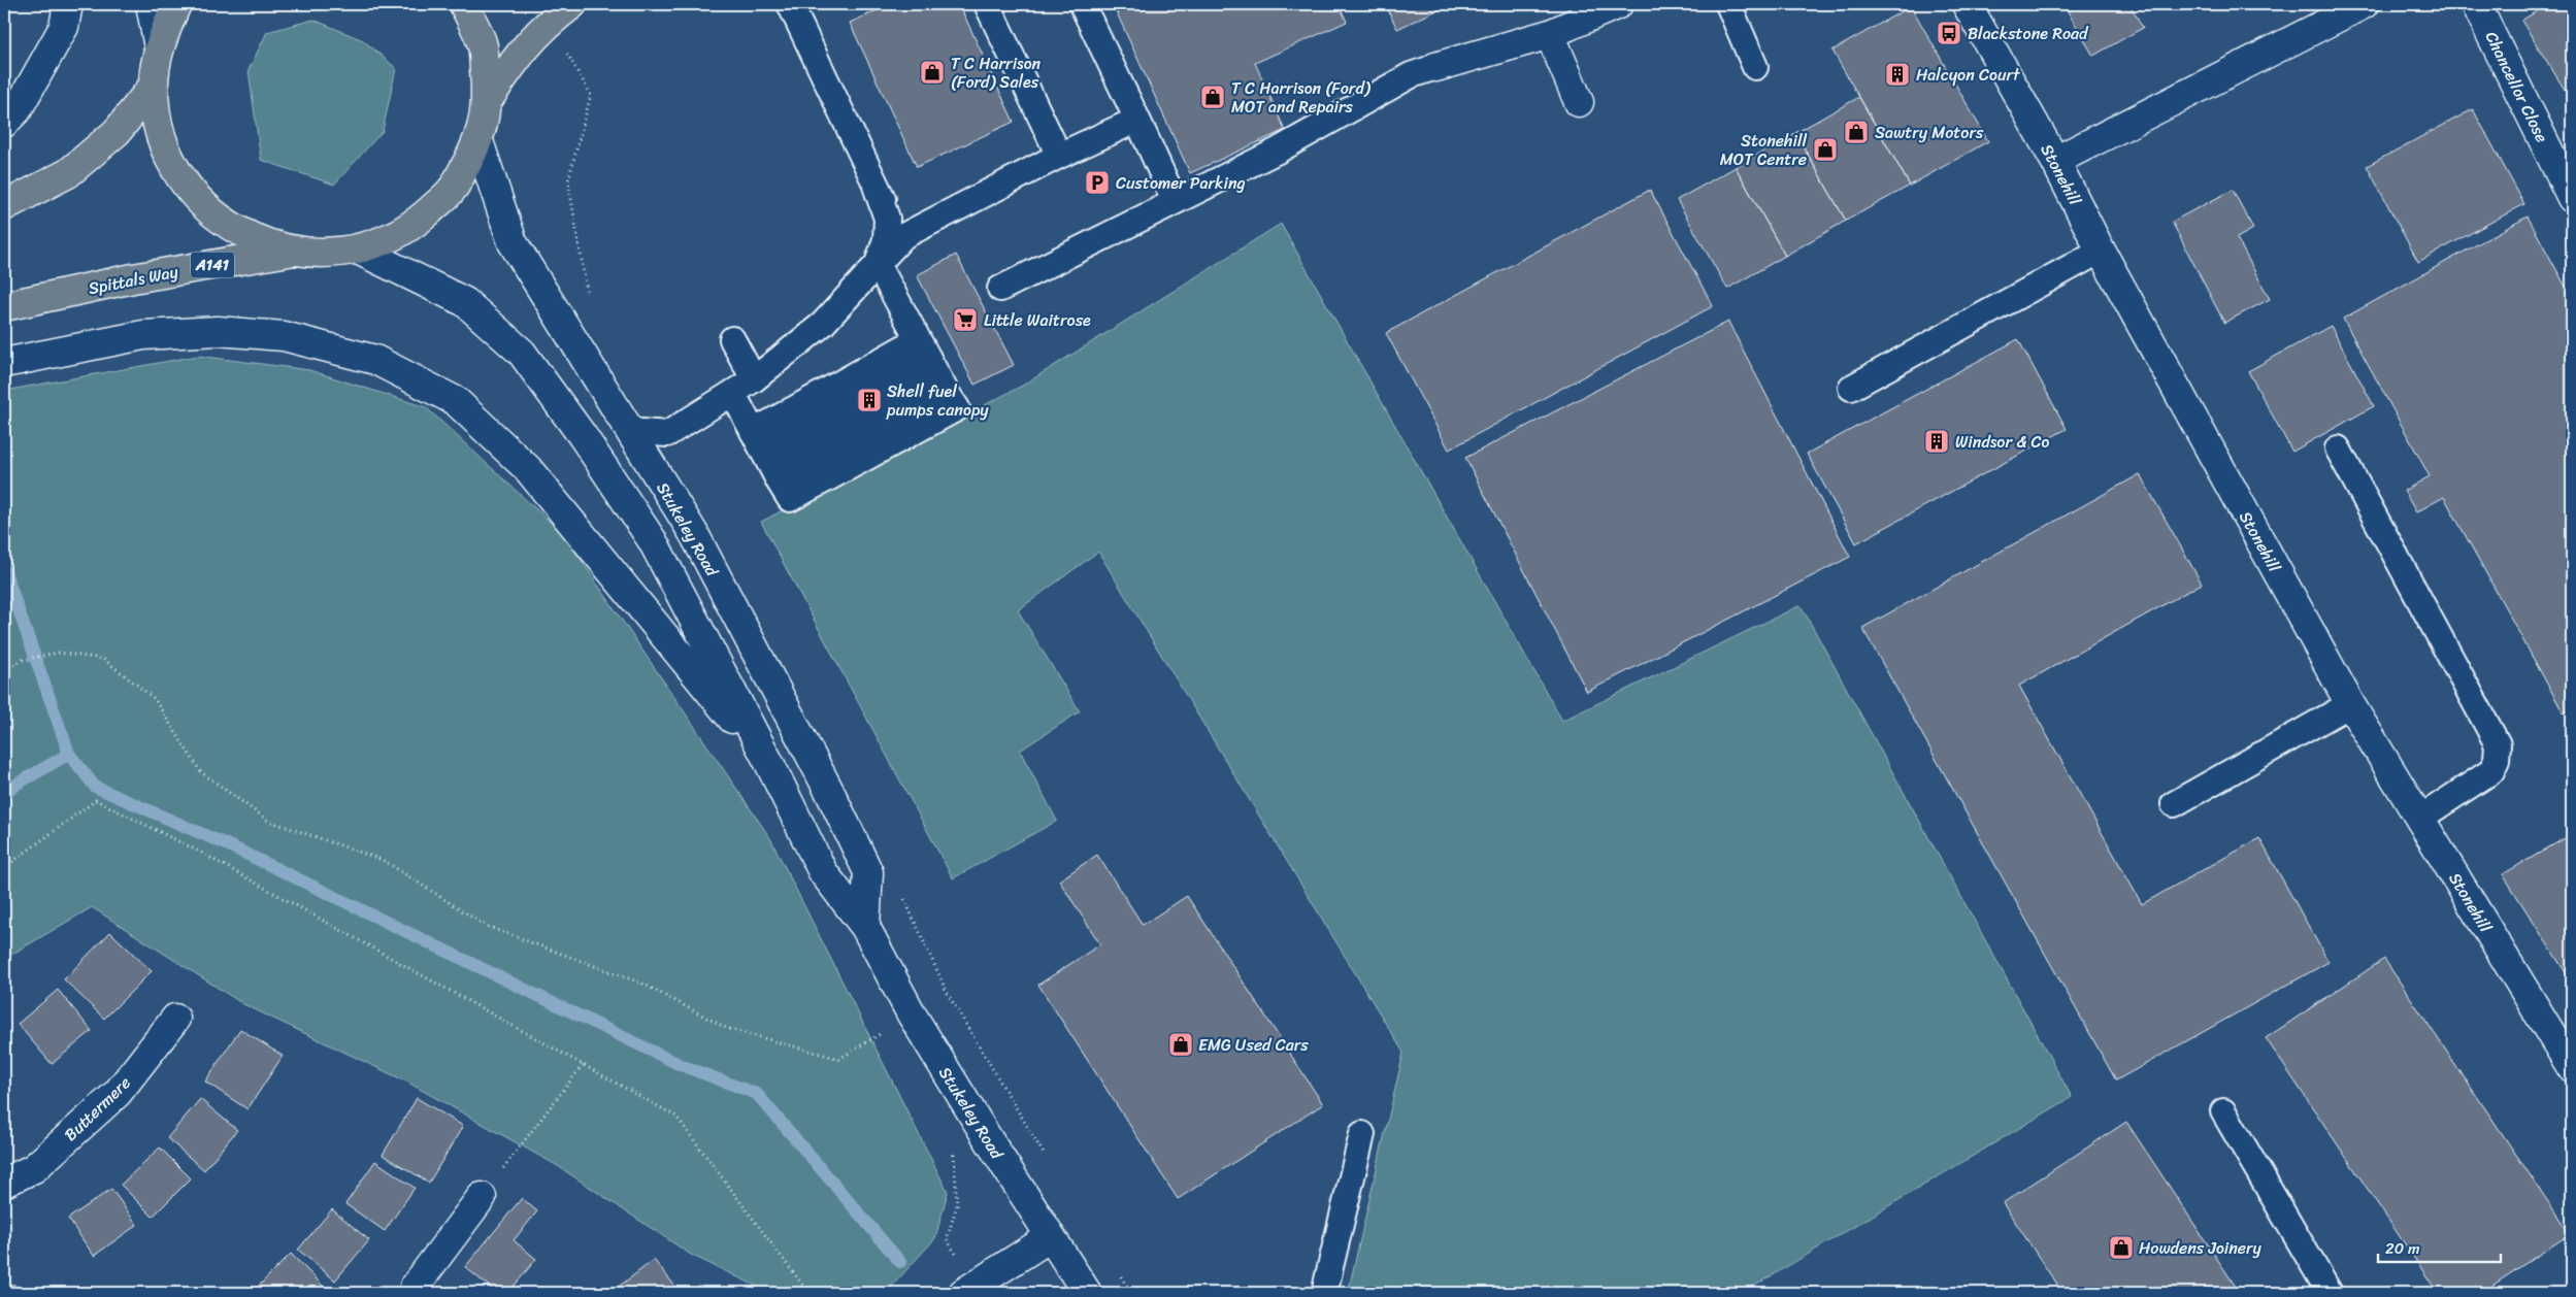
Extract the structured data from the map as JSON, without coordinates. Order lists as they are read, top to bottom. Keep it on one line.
{"streets":{"highway":["A141","Spittals Way"],"main road":["Chancellor Close","Stonehill","Stukeley Road","Buttermere"]},"places":{"bus stop":["Blackstone Road"],"shop":["T C Harrison (Ford) Sales","T C Harrison (Ford) MOT and Repairs","Sawtry Motors","Stonehill MOT Centre","EMG Used Cars","Howdens Joinery"],"building":["Halcyon Court","Shell fuel pumps canopy","Windsor & Co"],"parking":["Customer Parking"],"supermarket":["Little Waitrose"]},"scale_bar":"20 m"}
